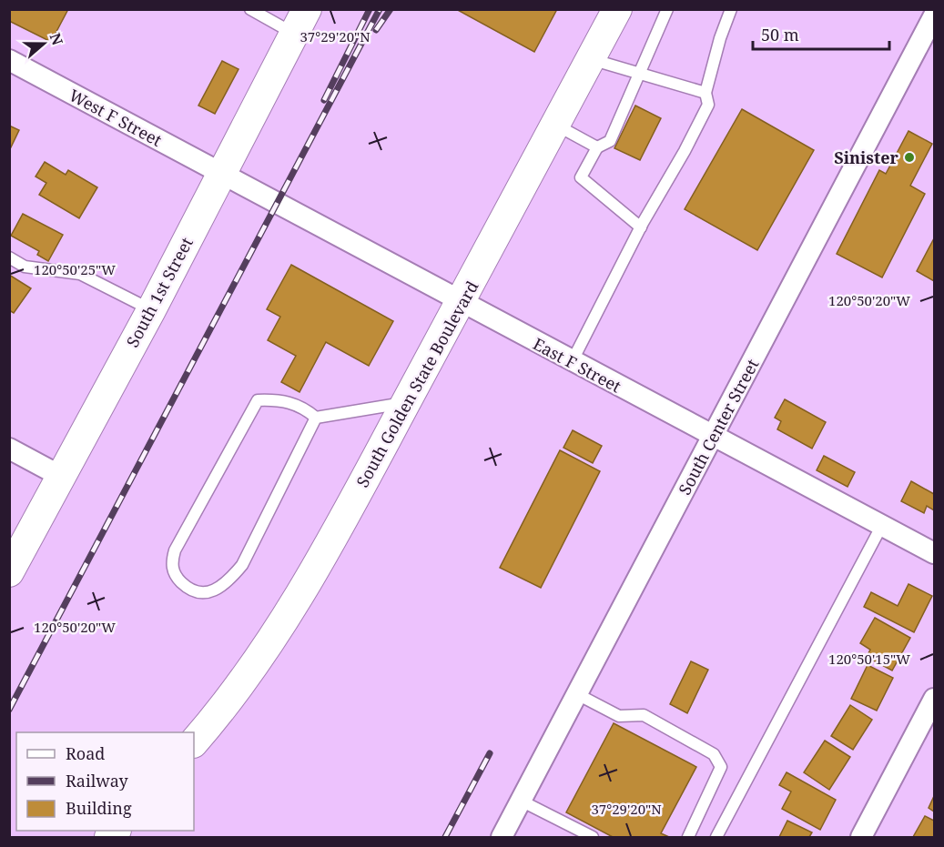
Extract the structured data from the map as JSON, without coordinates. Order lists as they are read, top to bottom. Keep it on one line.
{"streets":{"main road":["South 1st Street","South Golden State Boulevard"],"street":["West F Street","East F Street","South Center Street"]},"crossings":[["West F Street","South 1st Street"],["West F Street","East F Street"],["South 1st Street","East F Street"],["East F Street","South Golden State Boulevard"],["East F Street","South Center Street"]],"places":["Sinister"],"legend":["Road","Railway","Building"],"scale_bar":"50 m","north":"right","coordinates":["37°29'20\"N","120°50'25\"W","120°50'20\"W","120°50'15\"W"]}
